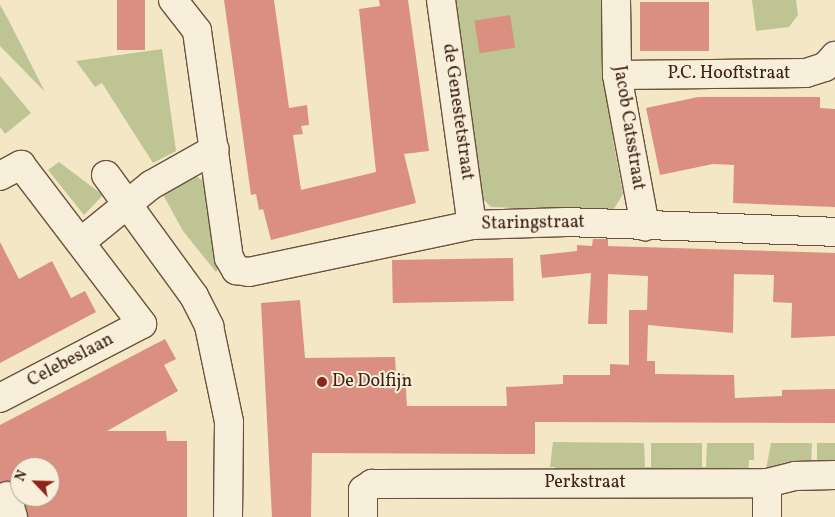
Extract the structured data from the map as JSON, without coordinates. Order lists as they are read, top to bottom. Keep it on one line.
{"streets":{"street":["P.C. Hooftstraat","de Genestetstraat","Jacob Catsstraat","Staringstraat","Celebeslaan","Perkstraat"]},"crossings":[["P.C. Hooftstraat","Jacob Catsstraat"],["de Genestetstraat","Staringstraat"],["Jacob Catsstraat","Staringstraat"]],"places":["De Dolfijn"],"north":"top left"}
